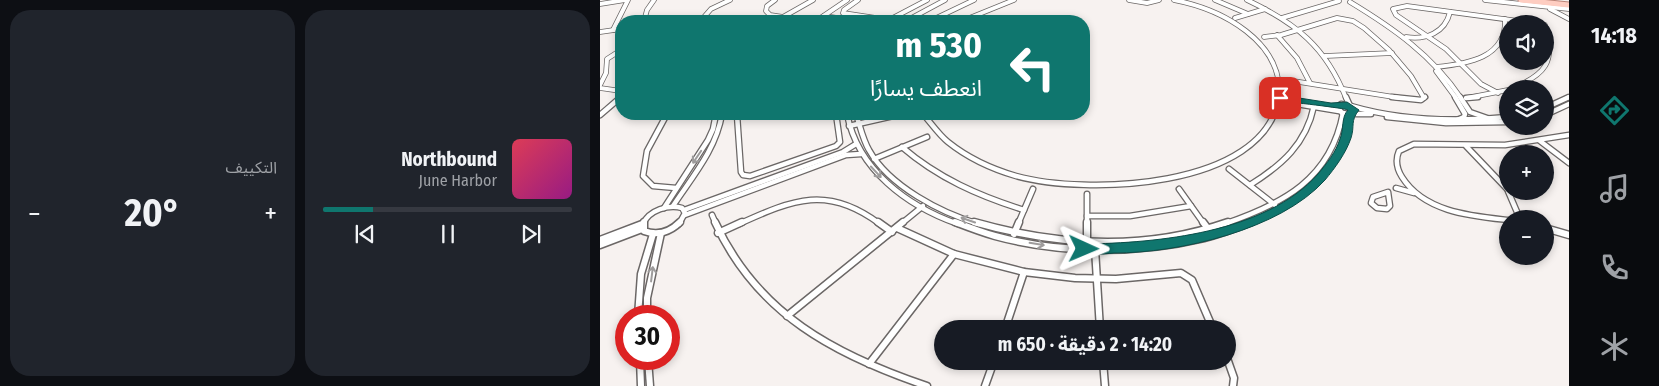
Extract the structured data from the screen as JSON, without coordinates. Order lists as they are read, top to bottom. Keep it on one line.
{"page":{"tabs":"14:18","tile":"التكييف","map_buttons":["+","−"],"turn":["530 m","انعطف يسارًا"],"song":["Northbound","June Harbor"],"heat":["−","20°","+"],"limit":"30","trip":"14:20 · 2 دقيقة · 650 m"}}
